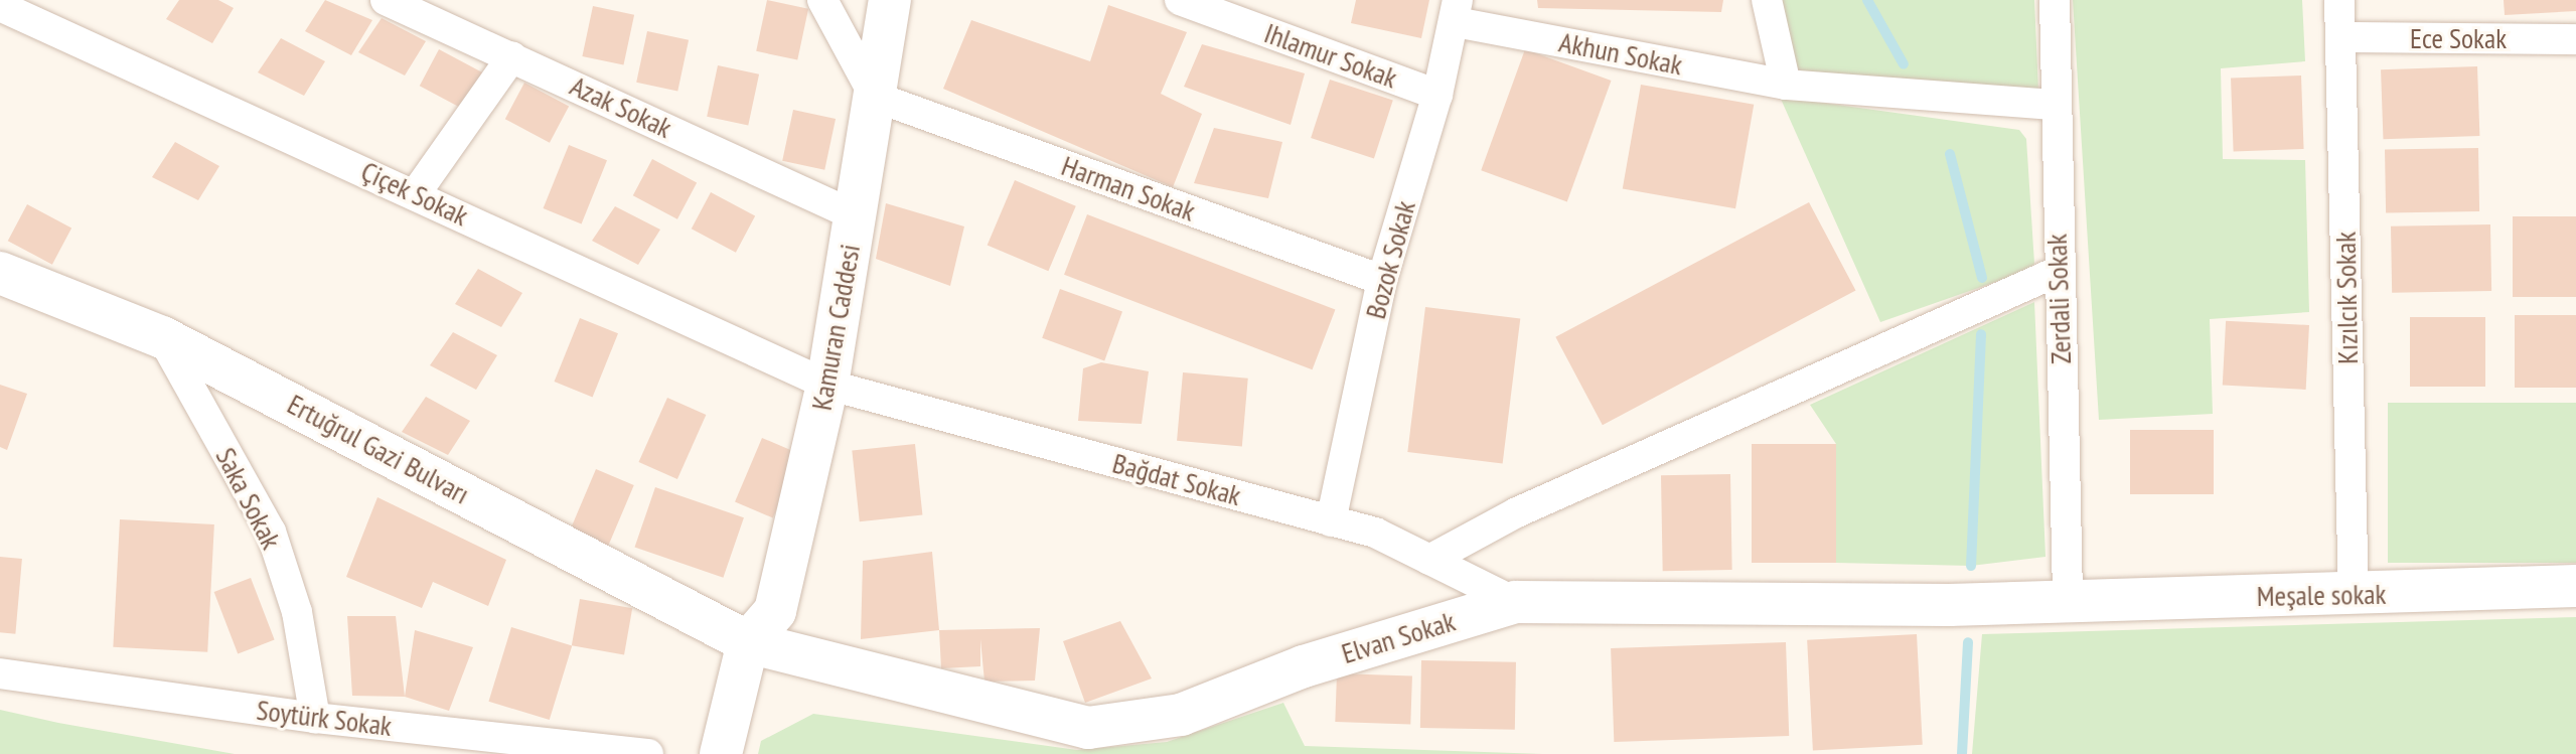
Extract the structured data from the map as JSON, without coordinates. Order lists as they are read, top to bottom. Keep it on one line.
{"streets":{"street":["Ece Sokak","Akhun Sokak","Ihlamur Sokak","Azak Sokak","Harman Sokak","Çiçek Sokak","Bozok Sokak","Kızılcık Sokak","Zerdali Sokak","Kamuran Caddesi","Ertuğrul Gazi Bulvarı","Bağdat Sokak","Saka Sokak","Meşale sokak","Elvan Sokak","Soytürk Sokak"]},"crossings":[["Ece Sokak","Kızılcık Sokak"],["Akhun Sokak","Bozok Sokak"],["Akhun Sokak","Zerdali Sokak"],["Ihlamur Sokak","Bozok Sokak"],["Azak Sokak","Kamuran Caddesi"],["Harman Sokak","Bozok Sokak"],["Harman Sokak","Kamuran Caddesi"],["Çiçek Sokak","Kamuran Caddesi"],["Çiçek Sokak","Bağdat Sokak"],["Bozok Sokak","Bağdat Sokak"],["Kızılcık Sokak","Meşale sokak"],["Zerdali Sokak","Meşale sokak"],["Zerdali Sokak","Elvan Sokak"],["Kamuran Caddesi","Ertuğrul Gazi Bulvarı"],["Kamuran Caddesi","Bağdat Sokak"],["Kamuran Caddesi","Elvan Sokak"],["Ertuğrul Gazi Bulvarı","Saka Sokak"],["Ertuğrul Gazi Bulvarı","Elvan Sokak"],["Bağdat Sokak","Elvan Sokak"],["Saka Sokak","Soytürk Sokak"],["Meşale sokak","Elvan Sokak"]]}
